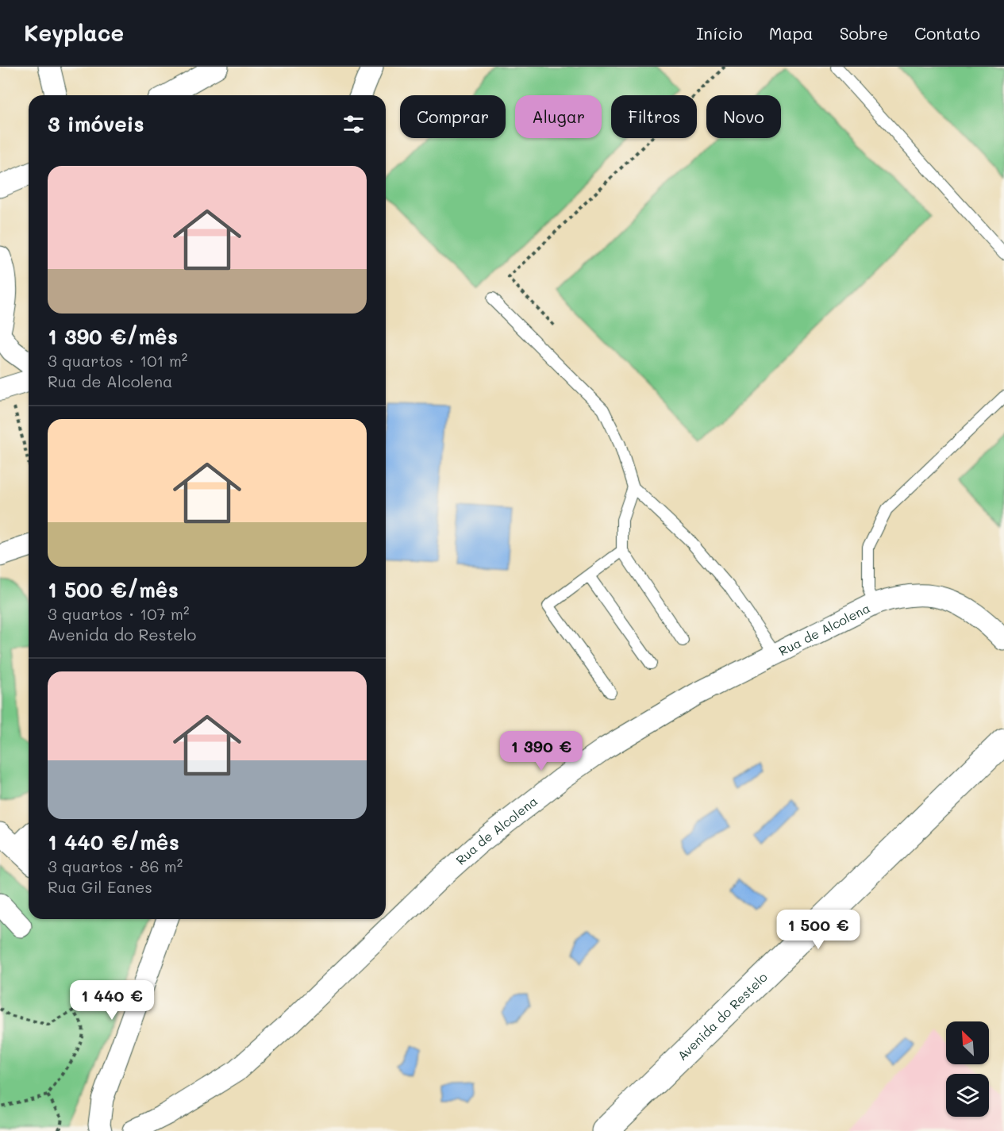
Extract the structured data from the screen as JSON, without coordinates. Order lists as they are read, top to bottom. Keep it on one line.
{"streets":{"street":["Rua de Alcolena","Avenida do Restelo"]},"north":"top left","page":{"header":"Keyplace","nav":["Início","Mapa","Sobre","Contato"],"chip":["Comprar","Alugar","Filtros","Novo"],"heading":"3 imóveis","list":[{"name":"1 390 €/mês","note":"3 quartos · 101 m² · Rua de Alcolena"},{"name":"1 500 €/mês","note":"3 quartos · 107 m² · Avenida do Restelo"},{"name":"1 440 €/mês","note":"3 quartos · 86 m² · Rua Gil Eanes"}],"price":["1 390 €","1 500 €","1 440 €"]}}
